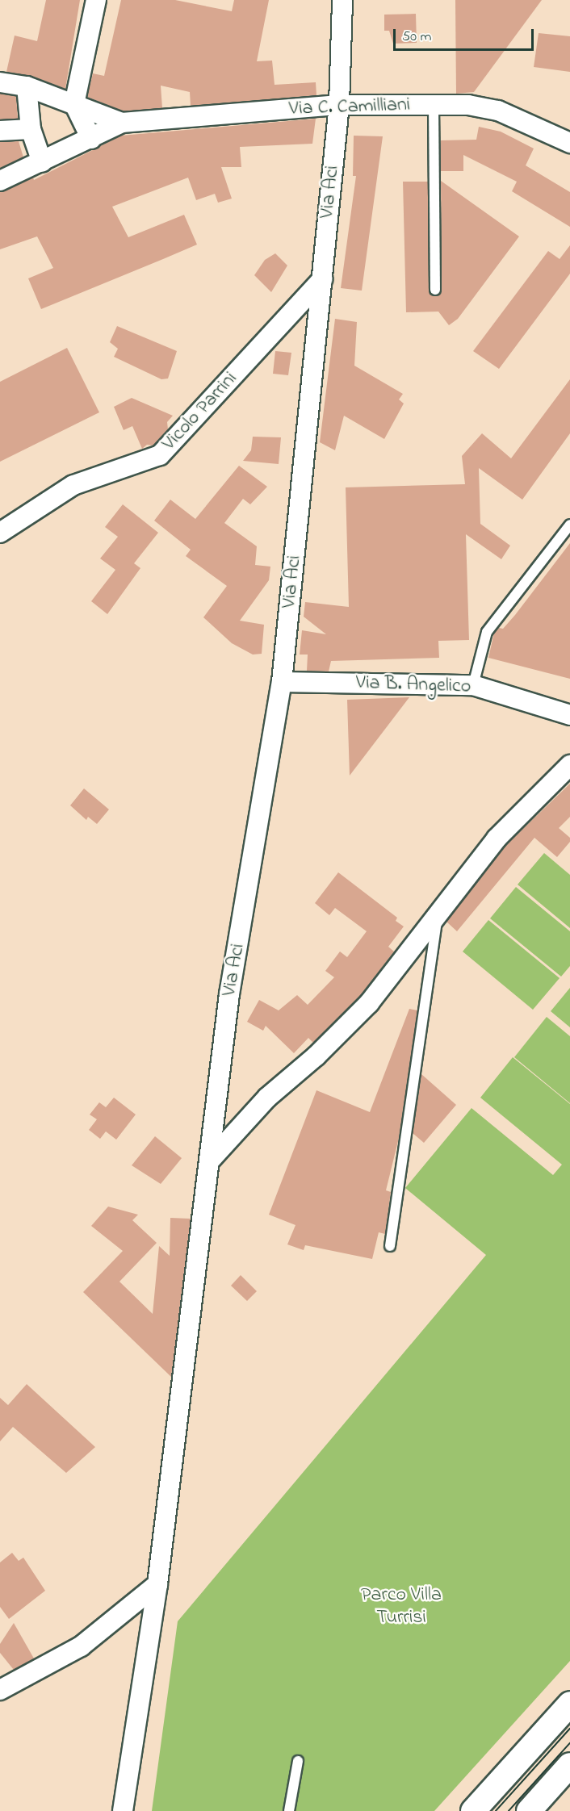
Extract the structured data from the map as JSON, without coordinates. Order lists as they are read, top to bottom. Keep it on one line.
{"streets":{"street":["Via C. Camilliani","Via Aci","Vicolo Parrini","Via B. Angelico"]},"crossings":[["Via C. Camilliani","Via Aci"],["Via Aci","Vicolo Parrini"],["Via Aci","Via B. Angelico"]],"parks":["Parco Villa Turrisi"],"scale_bar":"50 m"}
